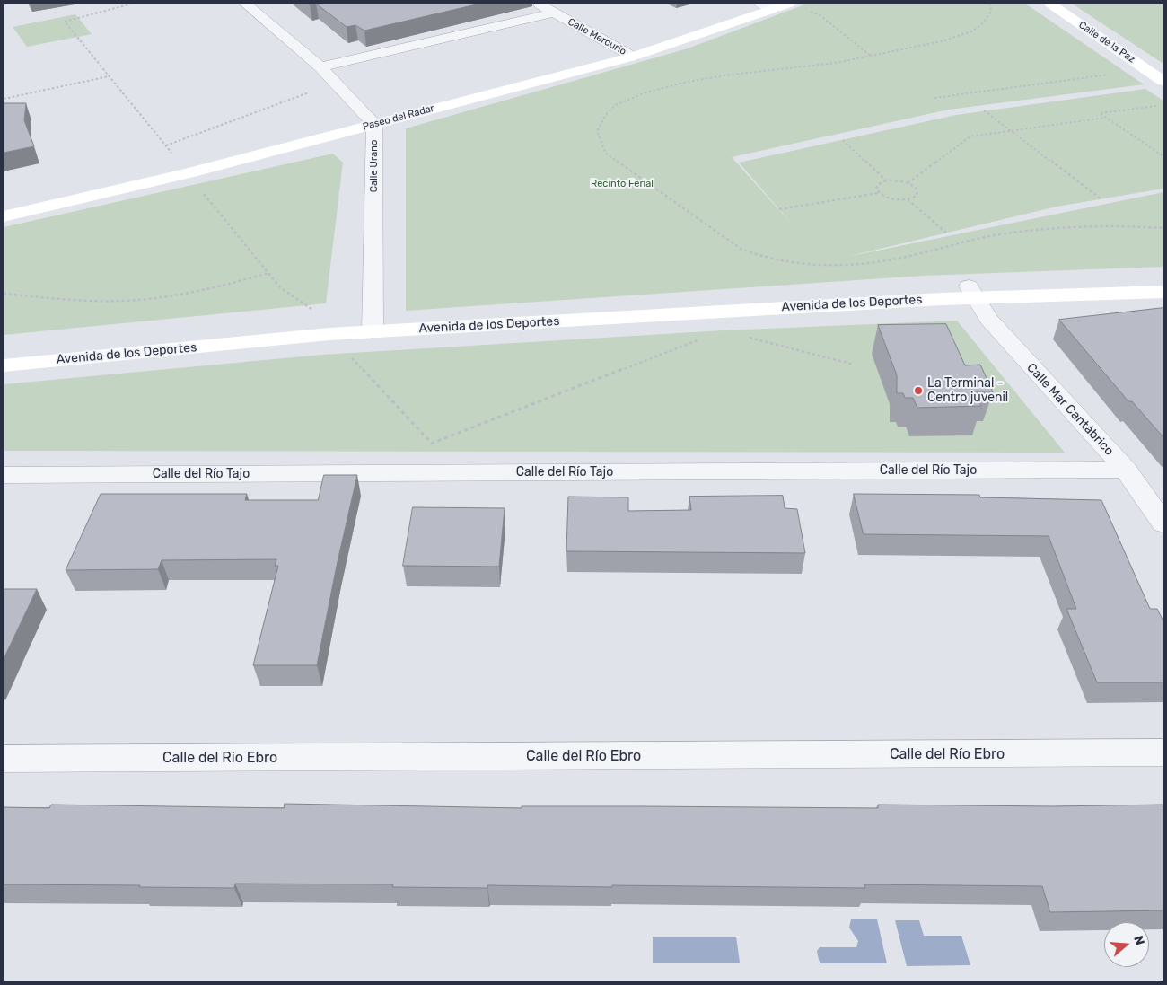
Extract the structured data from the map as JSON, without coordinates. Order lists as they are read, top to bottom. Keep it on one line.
{"streets":{"street":["Calle Mercurio","Calle de la Paz","Paseo del Radar","Calle Urano","Avenida de los Deportes","Calle Mar Cantábrico","Calle del Río Tajo","Calle del Río Ebro"]},"crossings":[["Calle Mercurio","Paseo del Radar"],["Paseo del Radar","Calle Urano"],["Calle Urano","Avenida de los Deportes"],["Avenida de los Deportes","Calle Mar Cantábrico"],["Calle Mar Cantábrico","Calle del Río Tajo"]],"parks":["Recinto Ferial"],"places":["La Terminal - Centro juvenil"],"north":"right"}
